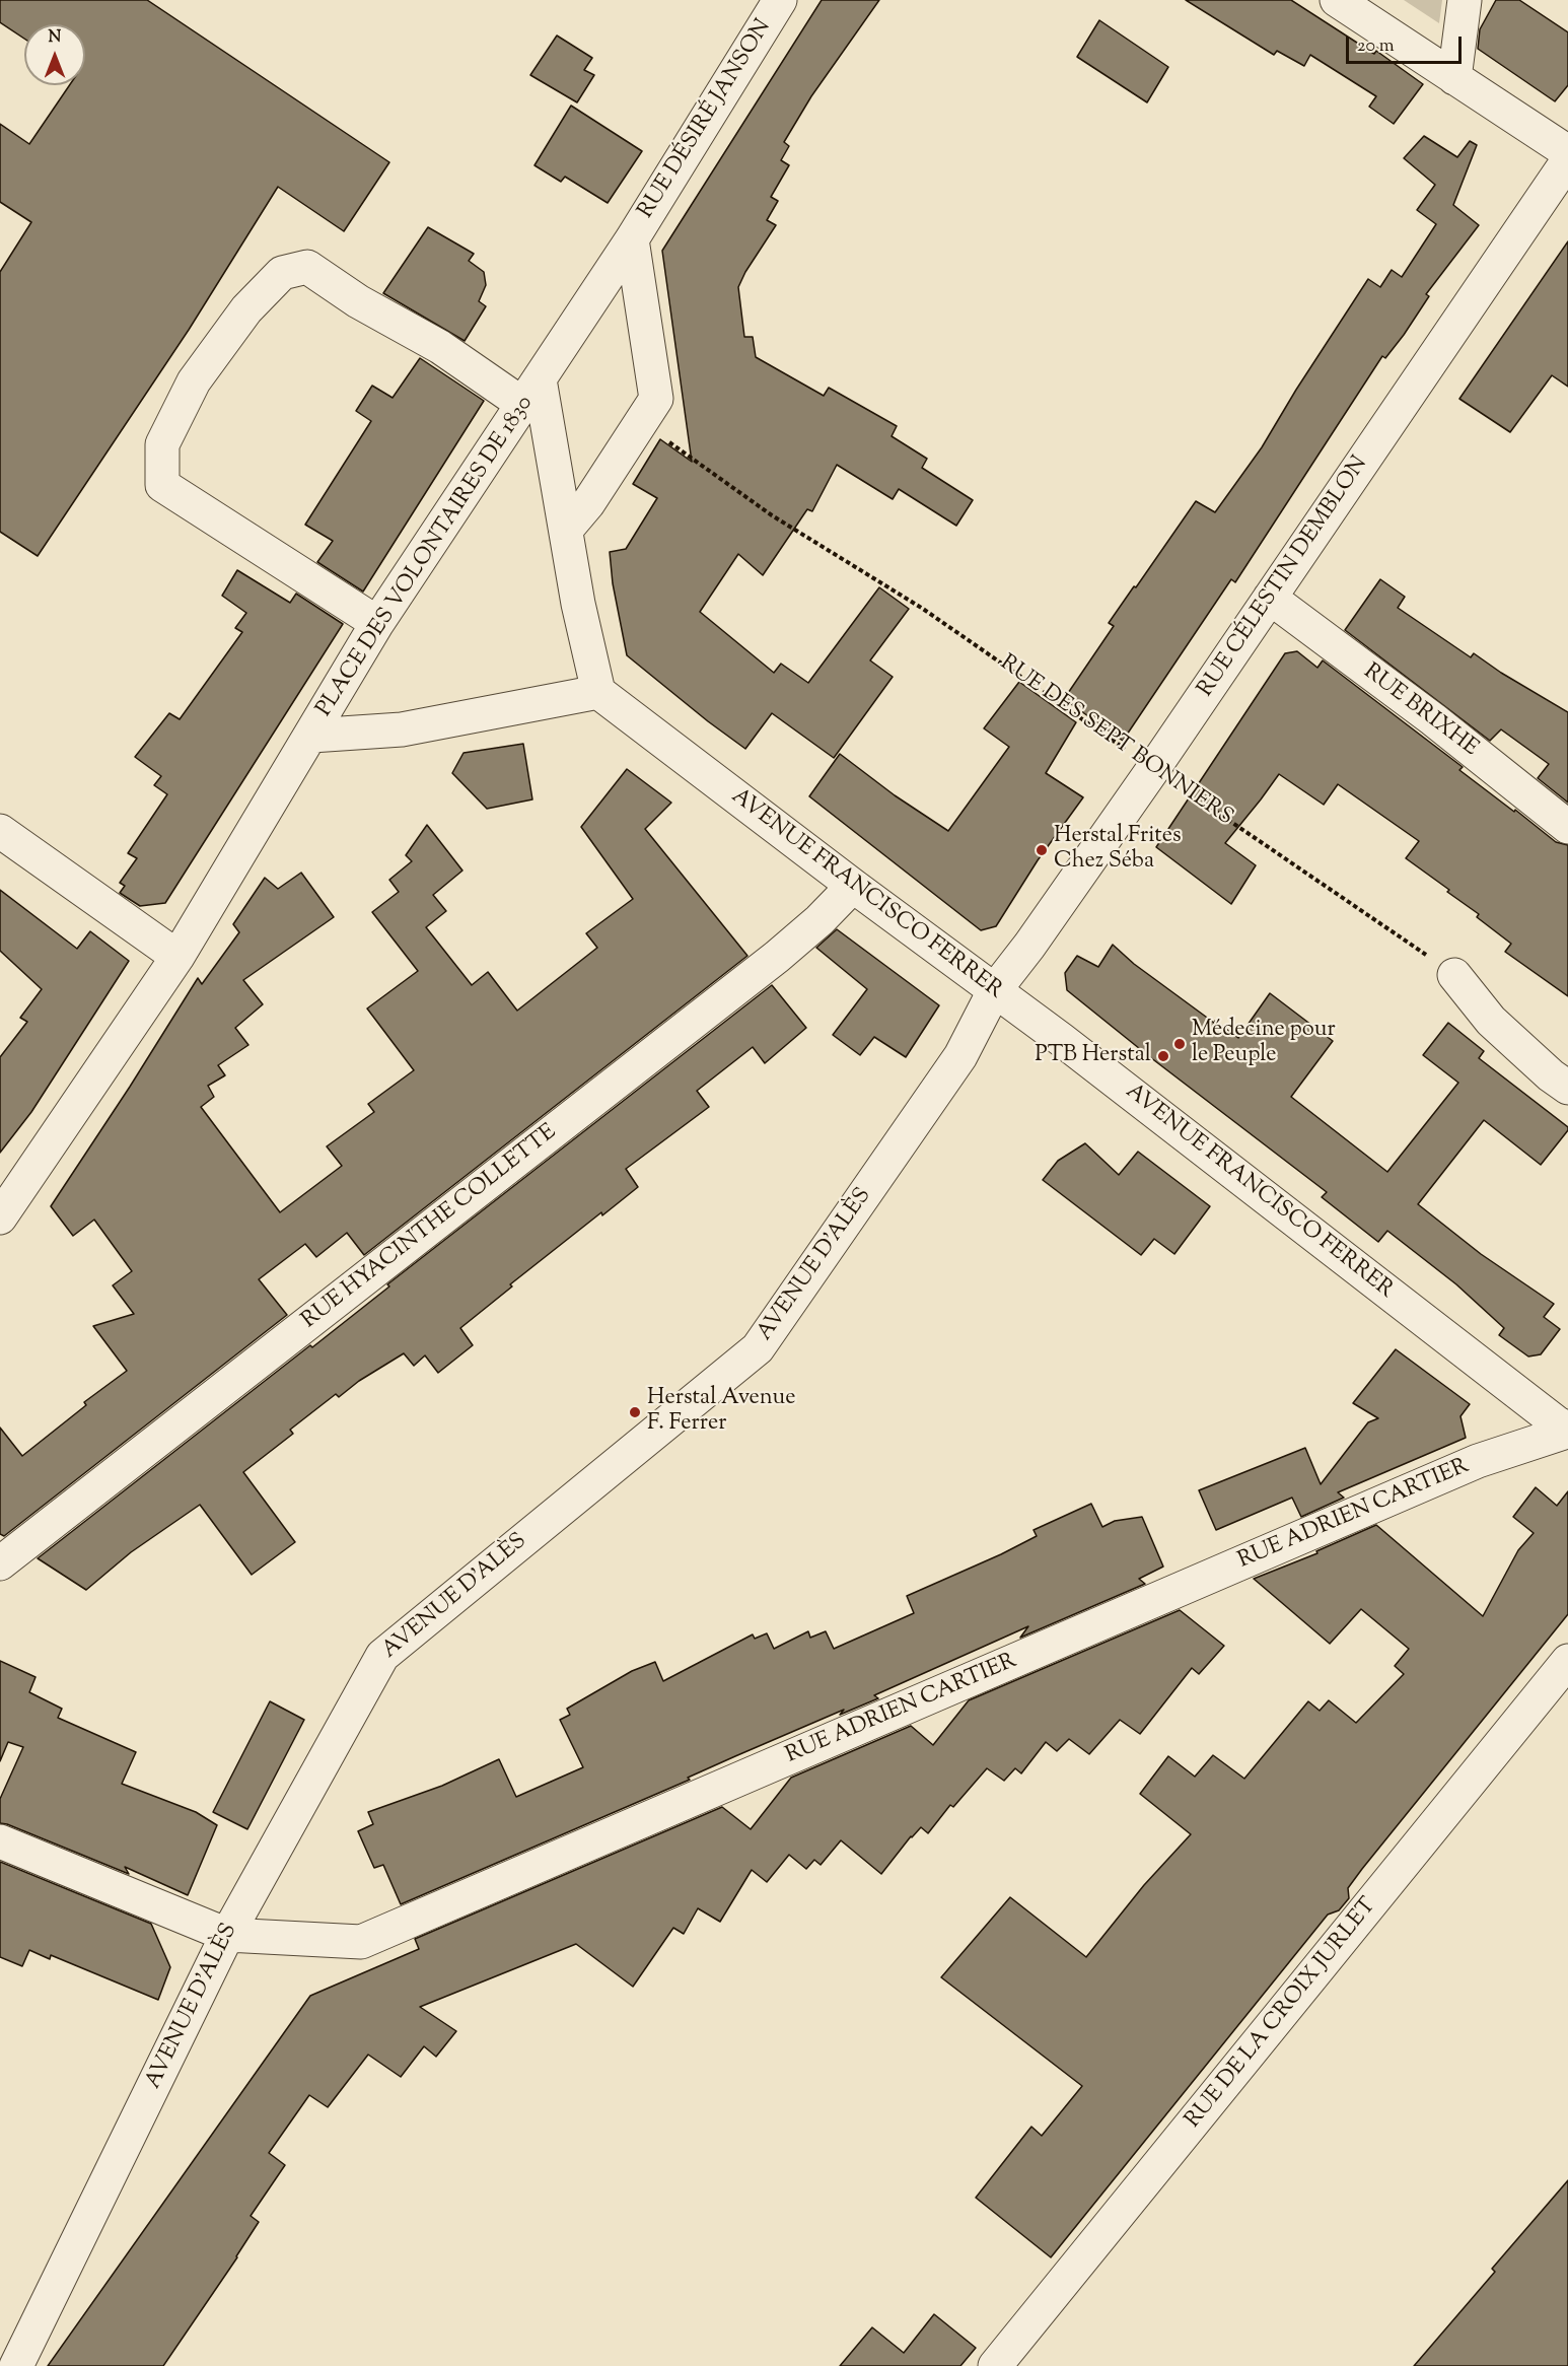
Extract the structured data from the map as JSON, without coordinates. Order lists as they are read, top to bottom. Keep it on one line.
{"streets":{"street":["RUE DÉSIRÉ JANSON","PLACE DES VOLONTAIRES DE 1830","RUE CÉLESTIN DEMBLON","RUE BRIXHE","AVENUE FRANCISCO FERRER","RUE HYACINTHE COLLETTE","AVENUE D'ALÈS","RUE ADRIEN CARTIER","RUE DE LA CROIX JURLET"],"path":["RUE DES SEPT BONNIERS"]},"crossings":[["RUE DÉSIRÉ JANSON","PLACE DES VOLONTAIRES DE 1830"],["PLACE DES VOLONTAIRES DE 1830","AVENUE FRANCISCO FERRER"],["RUE CÉLESTIN DEMBLON","RUE BRIXHE"],["RUE CÉLESTIN DEMBLON","RUE DES SEPT BONNIERS"],["RUE CÉLESTIN DEMBLON","AVENUE FRANCISCO FERRER"],["RUE CÉLESTIN DEMBLON","AVENUE D'ALÈS"],["AVENUE FRANCISCO FERRER","RUE HYACINTHE COLLETTE"],["AVENUE FRANCISCO FERRER","AVENUE D'ALÈS"],["AVENUE FRANCISCO FERRER","RUE ADRIEN CARTIER"],["AVENUE D'ALÈS","RUE ADRIEN CARTIER"]],"places":["Herstal Frites Chez Séba","Médecine pour le Peuple","PTB Herstal","Herstal Avenue F. Ferrer"],"scale_bar":"20 m","north":"top"}
